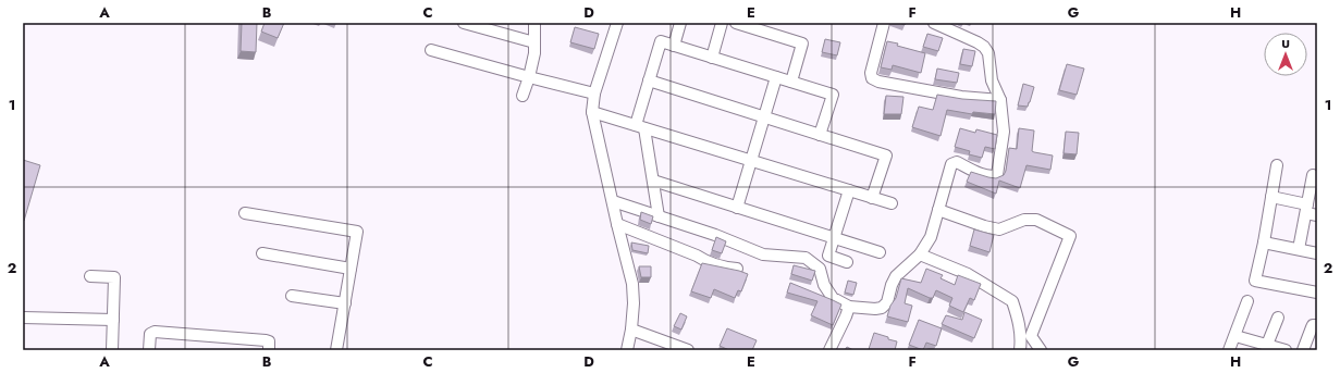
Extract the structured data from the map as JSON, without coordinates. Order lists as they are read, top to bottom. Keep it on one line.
{"north":"top","grid":{"columns":["A","B","C","D","E","F","G","H"],"rows":["1","2"]}}
